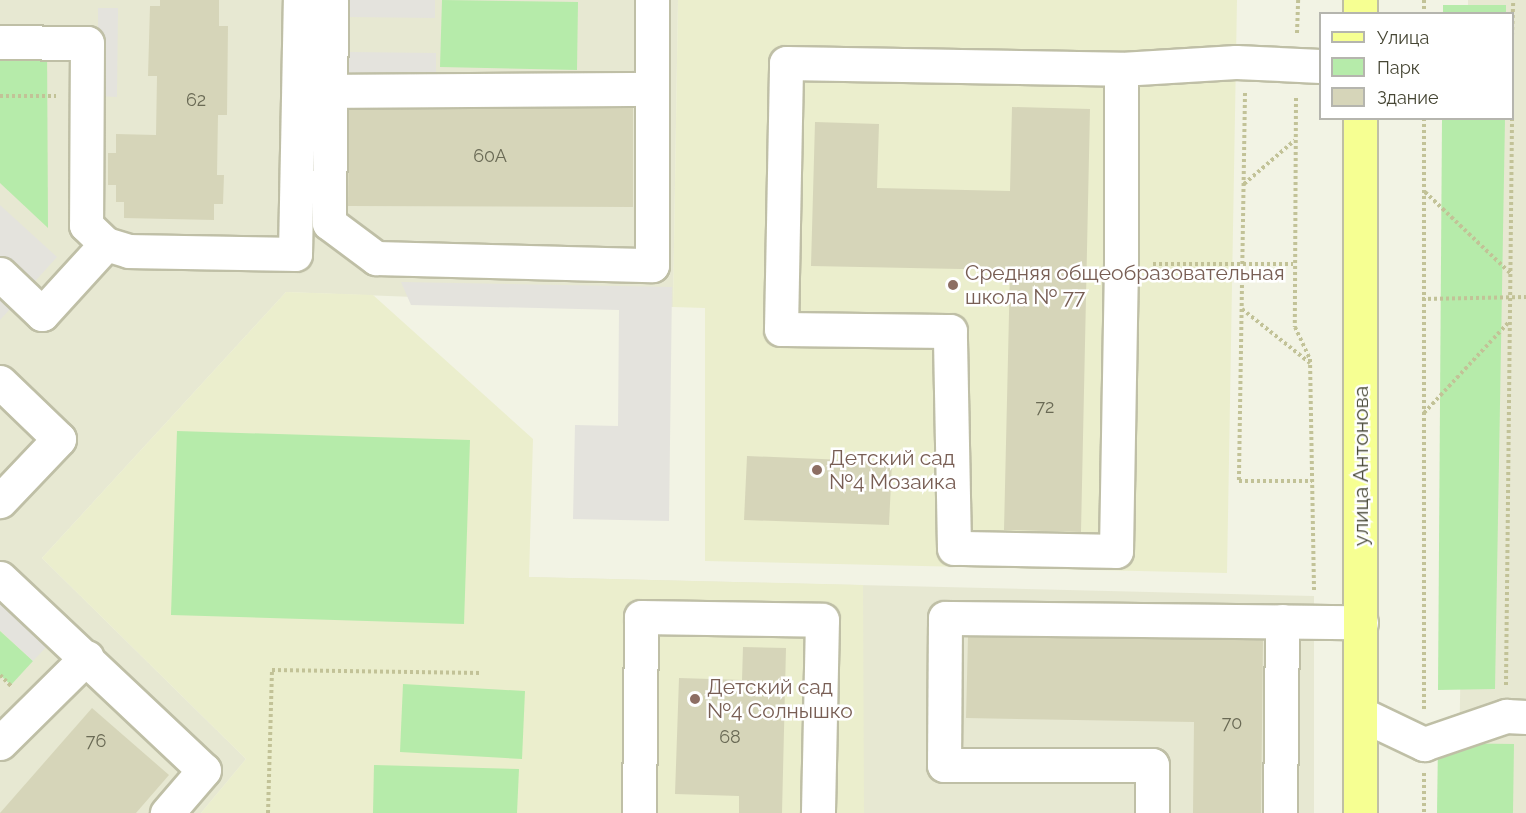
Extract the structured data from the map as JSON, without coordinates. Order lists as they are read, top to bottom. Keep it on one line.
{"streets":{"main road":["улица Антонова"]},"places":["Средняя общеобразовательная школа № 77","Детский сад №4 Мозаика","Детский сад №4 Солнышко"],"house_numbers":["62","60А","72","70","68","76"],"legend":["Улица","Парк","Здание"]}
